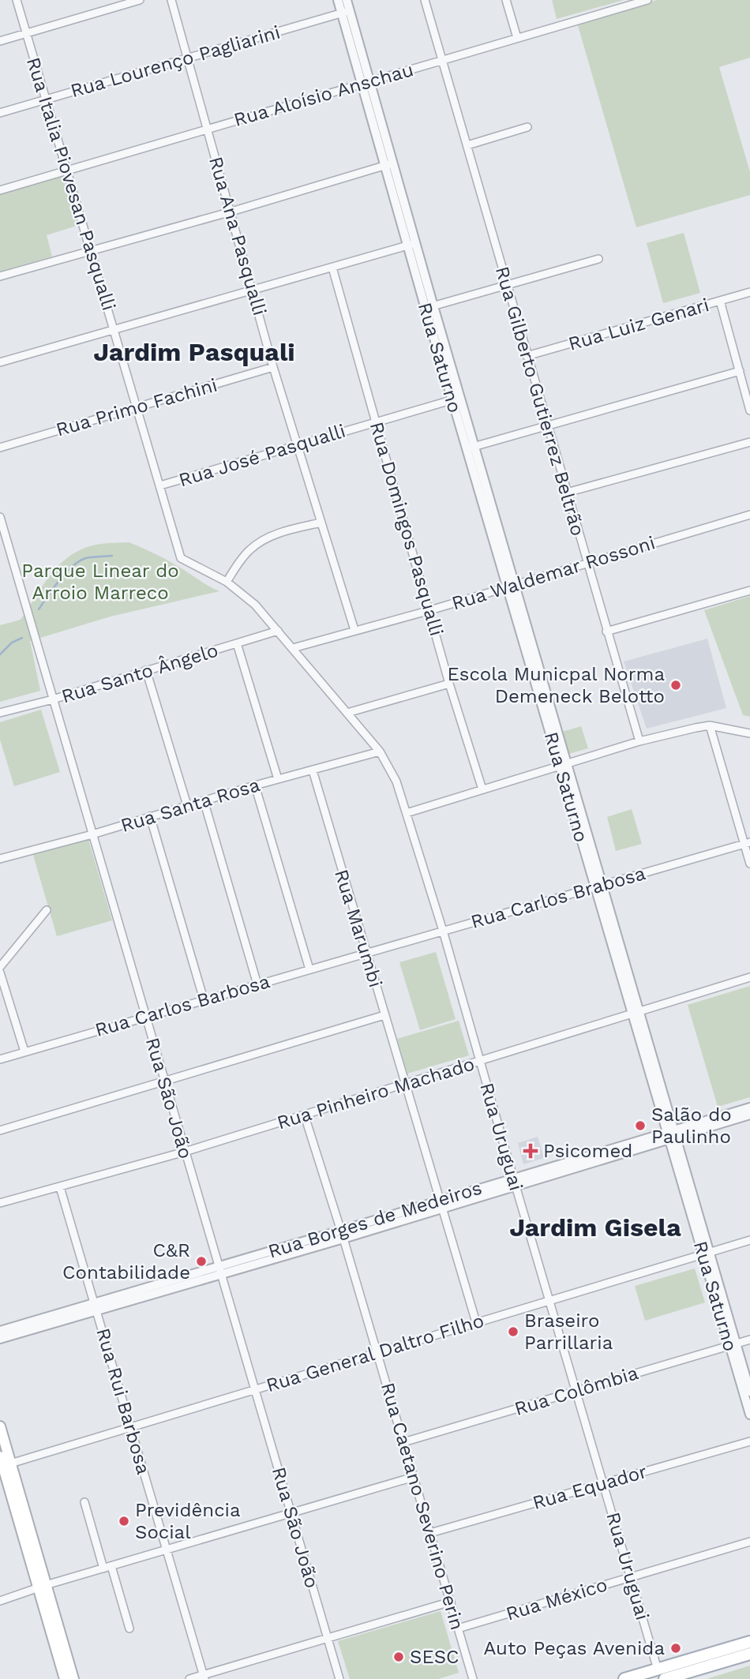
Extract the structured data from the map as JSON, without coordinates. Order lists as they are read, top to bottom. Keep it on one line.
{"streets":{"street":["Rua Lourenço Pagliarini","Rua Aloísio Anschau","Rua Italia Piovesan Pasqualli","Rua Ana Pasqualli","Rua Luiz Genari","Rua Saturno","Rua Gilberto Gutierrez Beltrão","Rua Primo Fachini","Rua José Pasqualli","Rua Domingos Pasqualli","Rua Waldemar Rossoni","Rua Santo Ângelo","Rua Santa Rosa","Rua Carlos Brabosa","Rua Marumbi","Rua Carlos Barbosa","Rua Pinheiro Machado","Rua São João","Rua Uruguai","Rua Borges de Medeiros","Rua General Daltro Filho","Rua Colômbia","Rua Rui Barbosa","Rua Equador","Rua Caetano Severino Perin","Rua México"]},"crossings":[["Rua Lourenço Pagliarini","Rua Italia Piovesan Pasqualli"],["Rua Lourenço Pagliarini","Rua Ana Pasqualli"],["Rua Lourenço Pagliarini","Rua Saturno"],["Rua Aloísio Anschau","Rua Italia Piovesan Pasqualli"],["Rua Aloísio Anschau","Rua Ana Pasqualli"],["Rua Aloísio Anschau","Rua Saturno"],["Rua Aloísio Anschau","Rua Gilberto Gutierrez Beltrão"],["Rua Italia Piovesan Pasqualli","Rua Primo Fachini"],["Rua Italia Piovesan Pasqualli","Rua José Pasqualli"],["Rua Italia Piovesan Pasqualli","Rua Uruguai"],["Rua Ana Pasqualli","Rua Primo Fachini"],["Rua Ana Pasqualli","Rua José Pasqualli"],["Rua Ana Pasqualli","Rua Waldemar Rossoni"],["Rua Luiz Genari","Rua Gilberto Gutierrez Beltrão"],["Rua Saturno","Rua José Pasqualli"],["Rua Saturno","Rua Waldemar Rossoni"],["Rua Saturno","Rua Carlos Brabosa"],["Rua Saturno","Rua Pinheiro Machado"],["Rua Saturno","Rua Borges de Medeiros"],["Rua Saturno","Rua General Daltro Filho"],["Rua Saturno","Rua Colômbia"],["Rua Gilberto Gutierrez Beltrão","Rua Waldemar Rossoni"],["Rua José Pasqualli","Rua Domingos Pasqualli"],["Rua Domingos Pasqualli","Rua Waldemar Rossoni"],["Rua Waldemar Rossoni","Rua Uruguai"],["Rua Santo Ângelo","Rua São João"],["Rua Santo Ângelo","Rua Uruguai"],["Rua Santa Rosa","Rua Marumbi"],["Rua Santa Rosa","Rua São João"],["Rua Santa Rosa","Rua Uruguai"],["Rua Carlos Brabosa","Rua Marumbi"],["Rua Carlos Brabosa","Rua Carlos Barbosa"],["Rua Carlos Brabosa","Rua Uruguai"],["Rua Marumbi","Rua Carlos Barbosa"],["Rua Marumbi","Rua Pinheiro Machado"],["Rua Marumbi","Rua Borges de Medeiros"],["Rua Marumbi","Rua General Daltro Filho"],["Rua Carlos Barbosa","Rua São João"],["Rua Pinheiro Machado","Rua São João"],["Rua Pinheiro Machado","Rua Uruguai"],["Rua Pinheiro Machado","Rua Rui Barbosa"],["Rua Pinheiro Machado","Rua Caetano Severino Perin"],["Rua São João","Rua Borges de Medeiros"],["Rua São João","Rua General Daltro Filho"],["Rua Uruguai","Rua Borges de Medeiros"],["Rua Uruguai","Rua General Daltro Filho"],["Rua Uruguai","Rua Colômbia"],["Rua Uruguai","Rua Equador"],["Rua Uruguai","Rua México"],["Rua Borges de Medeiros","Rua Rui Barbosa"],["Rua Borges de Medeiros","Rua Caetano Severino Perin"],["Rua General Daltro Filho","Rua Rui Barbosa"],["Rua General Daltro Filho","Rua Caetano Severino Perin"],["Rua Colômbia","Rua Caetano Severino Perin"],["Rua Equador","Rua Caetano Severino Perin"],["Rua Caetano Severino Perin","Rua México"]],"districts":["Jardim Pasquali","Jardim Gisela"],"parks":["Parque Linear do Arroio Marreco"],"places":{"other":["Escola Municpal Norma Demeneck Belotto","Salão do Paulinho","C&R Contabilidade","Braseiro Parrillaria","Previdência Social","Auto Peças Avenida","SESC"],"health":["Psicomed"]}}
